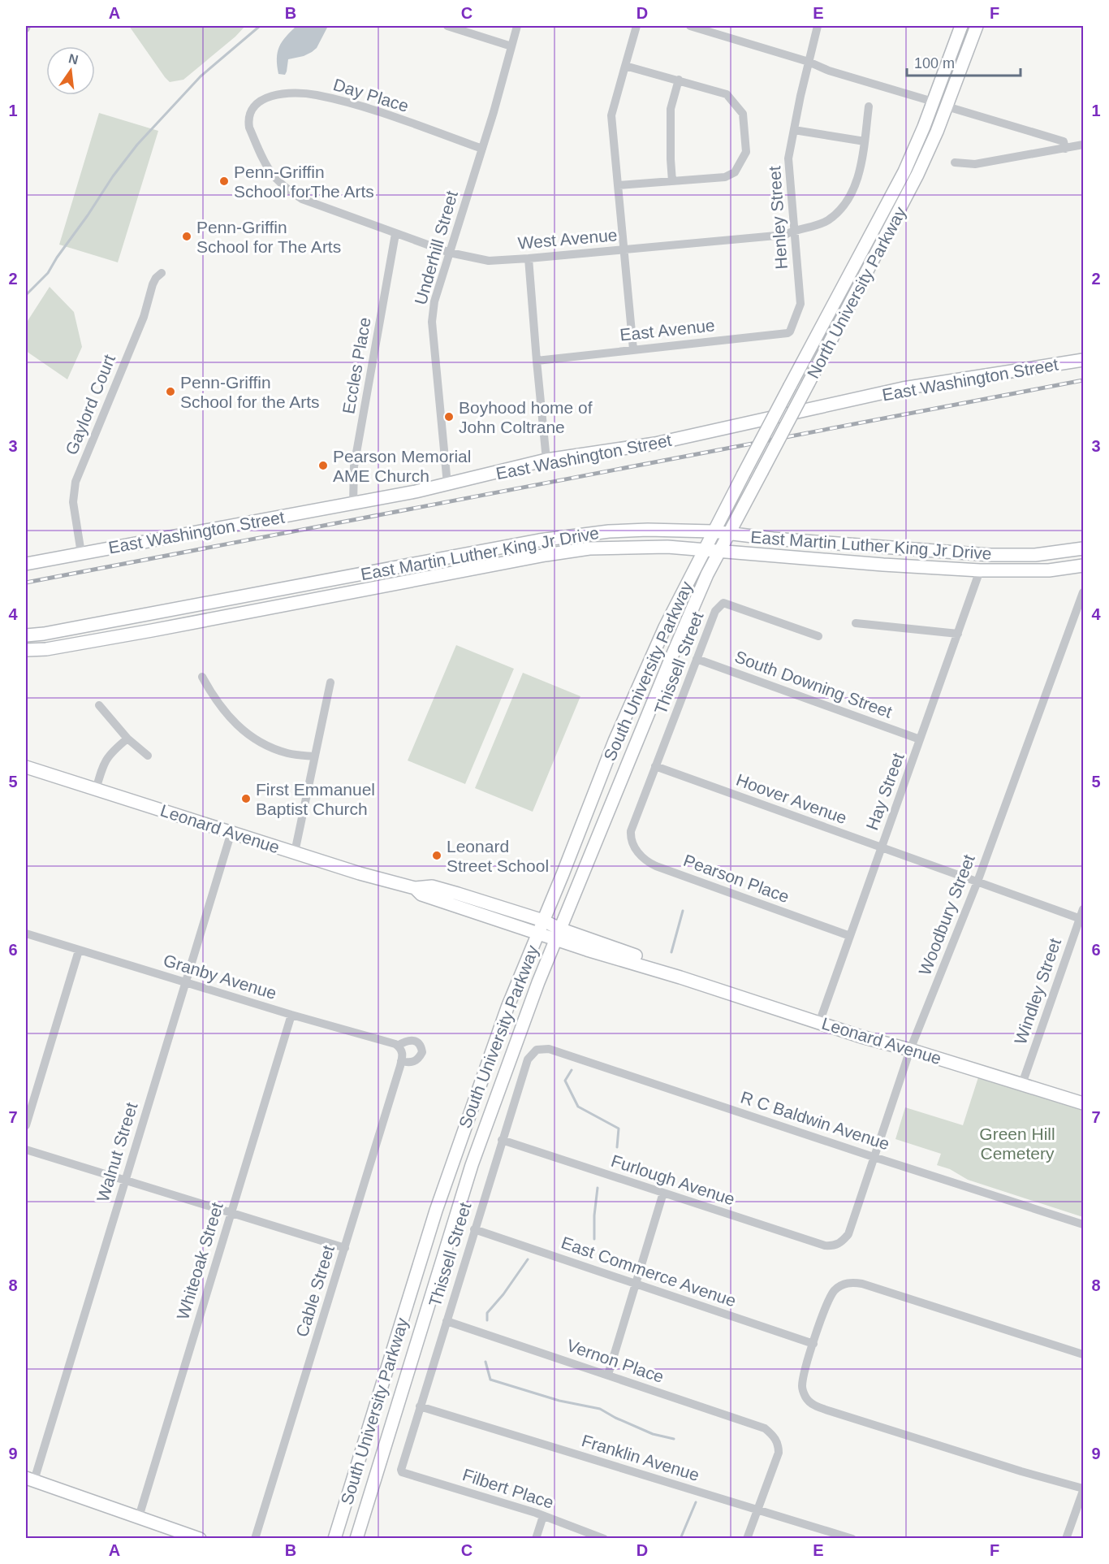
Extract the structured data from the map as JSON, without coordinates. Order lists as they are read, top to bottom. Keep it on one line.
{"streets":{"main road":["North University Parkway","East Washington Street","East Martin Luther King Jr Drive","South University Parkway","Leonard Avenue"],"street":["Day Place","Henley Street","West Avenue","Underhill Street","East Avenue","Eccles Place","Gaylord Court","Thissell Street","South Downing Street","Hay Street","Hoover Avenue","Pearson Place","Woodbury Street","Granby Avenue","Windley Street","R C Baldwin Avenue","Walnut Street","Furlough Avenue","Whiteoak Street","East Commerce Avenue","Cable Street","Vernon Place","Franklin Avenue","Filbert Place"]},"crossings":[["Day Place","West Avenue"],["Day Place","Underhill Street"],["Henley Street","West Avenue"],["Henley Street","East Avenue"],["West Avenue","Underhill Street"],["West Avenue","Eccles Place"],["Underhill Street","East Washington Street"],["North University Parkway","East Martin Luther King Jr Drive"],["North University Parkway","South University Parkway"],["Eccles Place","East Washington Street"],["East Washington Street","Gaylord Court"],["East Martin Luther King Jr Drive","South University Parkway"],["East Martin Luther King Jr Drive","Hay Street"],["Thissell Street","South Downing Street"],["Thissell Street","Hoover Avenue"],["Thissell Street","Pearson Place"],["Thissell Street","R C Baldwin Avenue"],["Thissell Street","Furlough Avenue"],["Thissell Street","East Commerce Avenue"],["Thissell Street","Vernon Place"],["Thissell Street","Franklin Avenue"],["Thissell Street","Filbert Place"],["South University Parkway","Leonard Avenue"],["South Downing Street","Hay Street"],["Hay Street","Hoover Avenue"],["Hay Street","Leonard Avenue"],["Hay Street","Pearson Place"],["Hoover Avenue","Woodbury Street"],["Hoover Avenue","Windley Street"],["Leonard Avenue","Woodbury Street"],["Leonard Avenue","Windley Street"],["Leonard Avenue","Walnut Street"],["Woodbury Street","R C Baldwin Avenue"],["Woodbury Street","Furlough Avenue"],["Granby Avenue","Walnut Street"],["Granby Avenue","Whiteoak Street"],["Granby Avenue","Cable Street"],["Vernon Place","Franklin Avenue"]],"parks":["Green Hill Cemetery"],"places":["Penn-Griffin School forThe Arts","Penn-Griffin School for The Arts","Penn-Griffin School for the Arts","Boyhood home of John Coltrane","Pearson Memorial AME Church","First Emmanuel Baptist Church","Leonard Street School"],"scale_bar":"100 m","north":"top","grid":{"columns":["A","B","C","D","E","F"],"rows":["1","2","3","4","5","6","7","8","9"]}}
